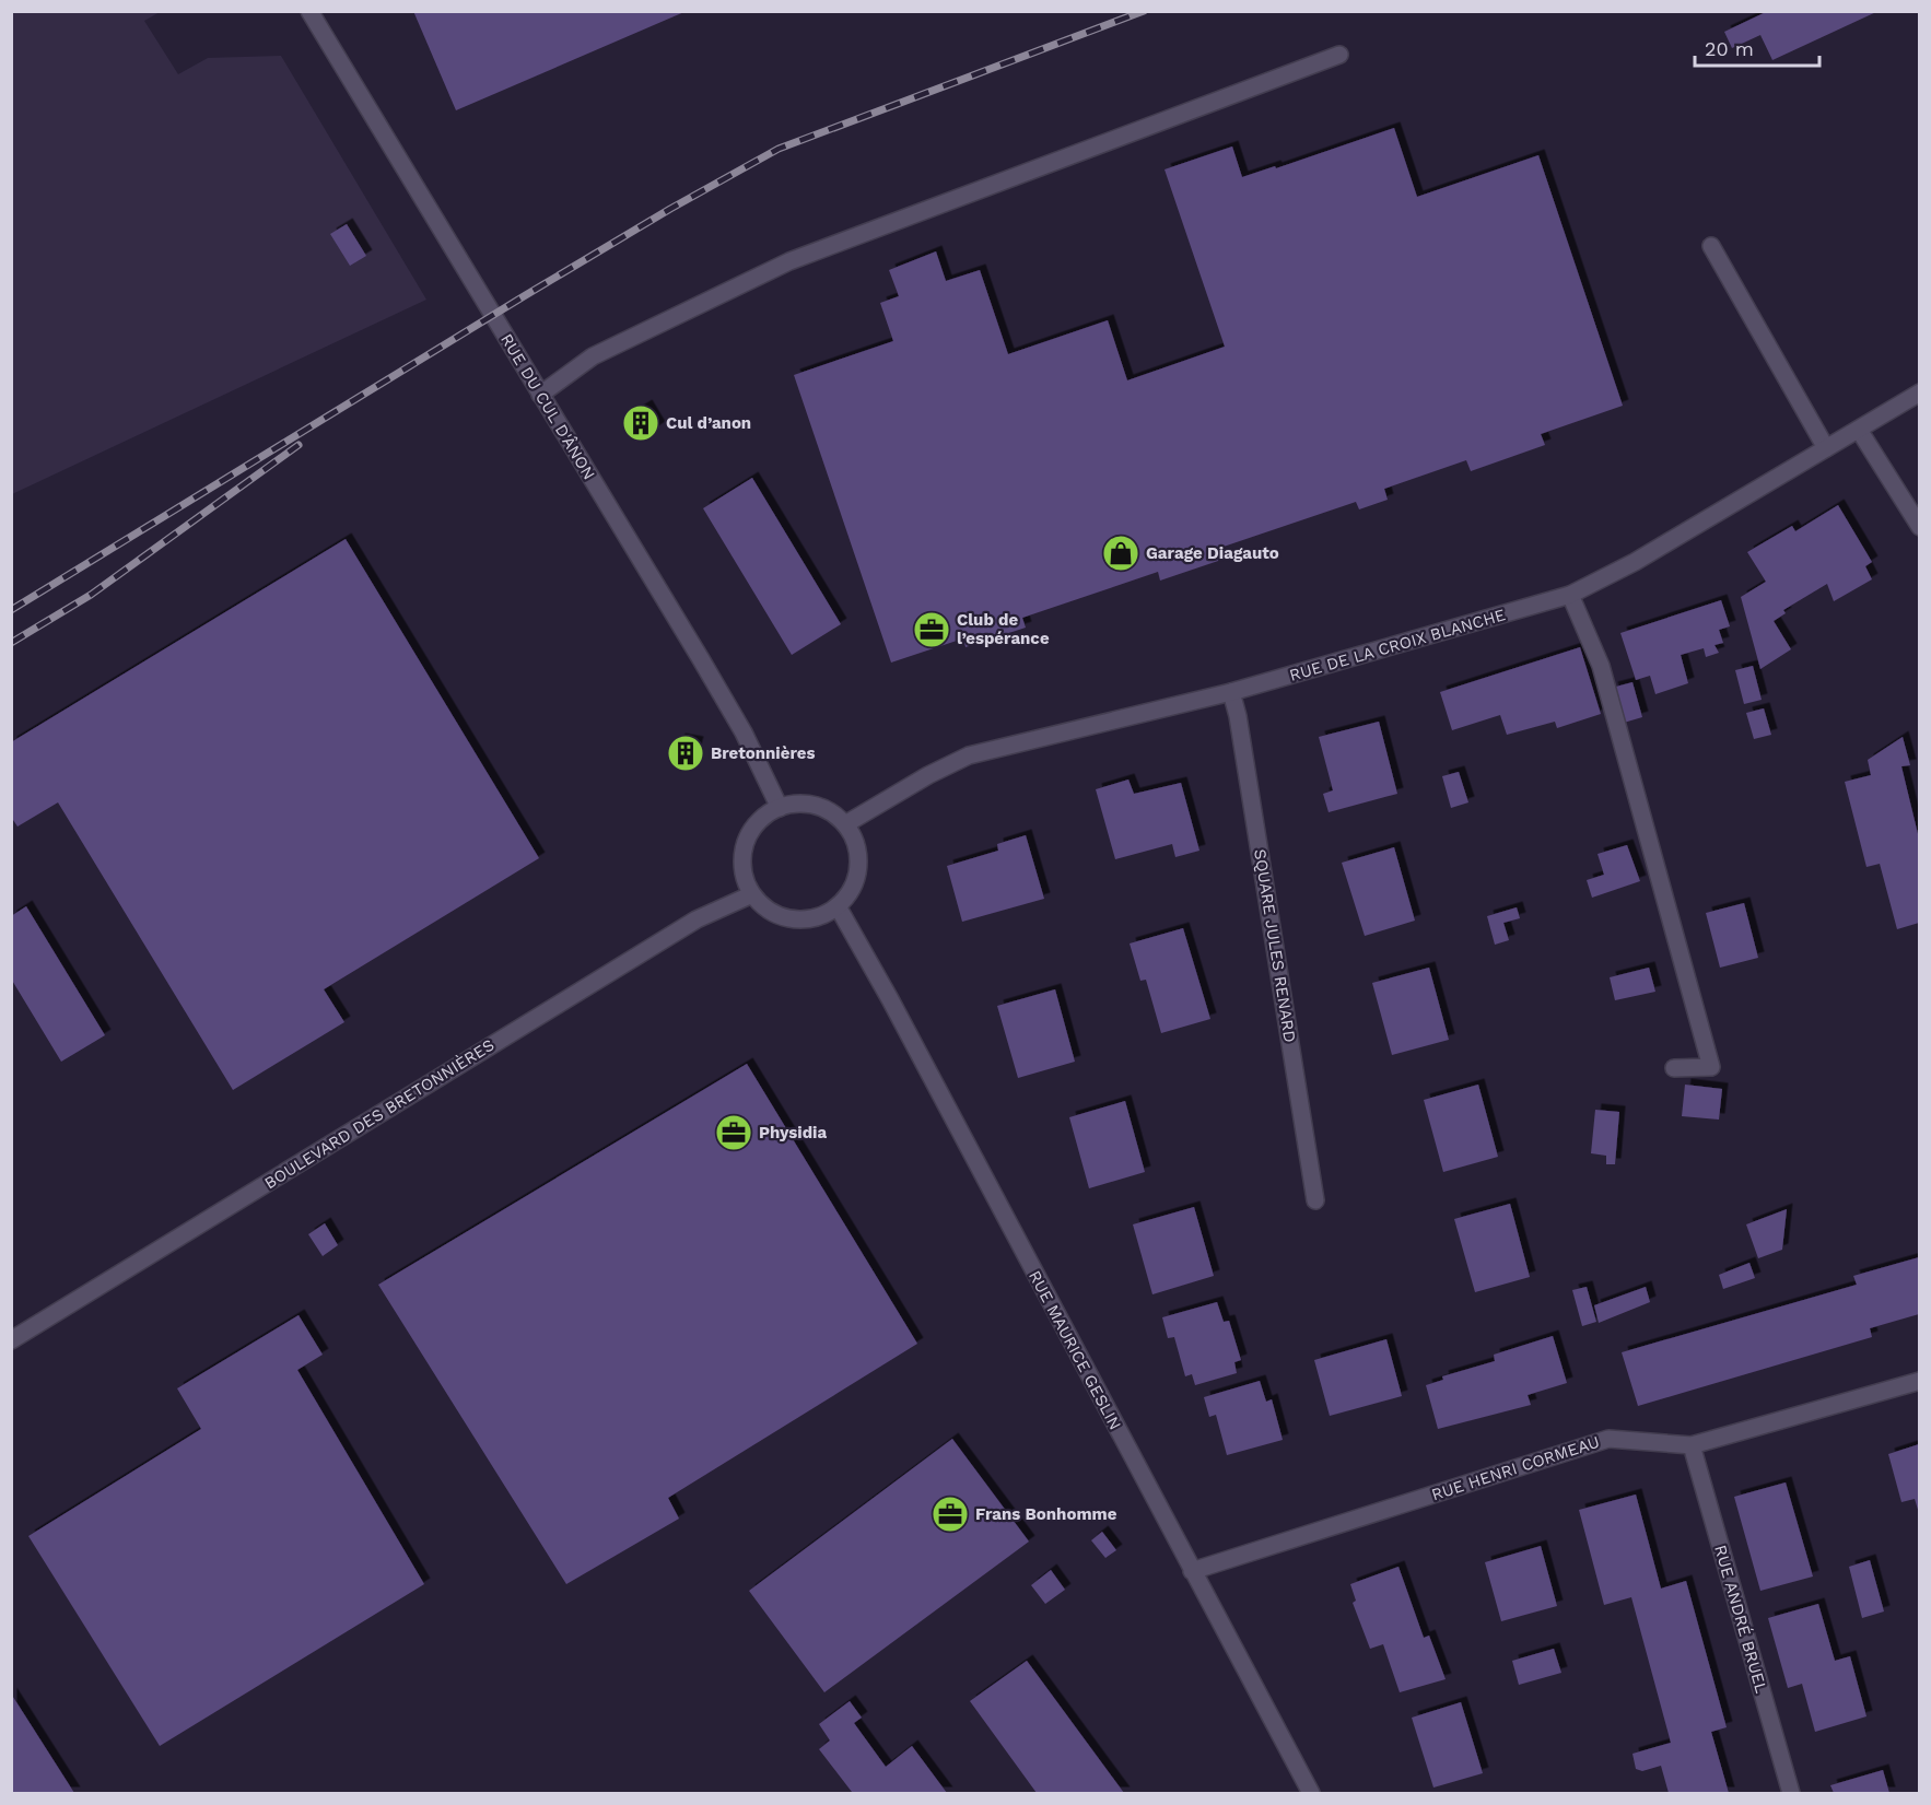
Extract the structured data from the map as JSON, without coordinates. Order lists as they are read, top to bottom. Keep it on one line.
{"streets":{"street":["RUE DU CUL D'ÂNON","RUE DE LA CROIX BLANCHE","SQUARE JULES RENARD","BOULEVARD DES BRETONNIÈRES","RUE MAURICE GESLIN","RUE HENRI CORMEAU","RUE ANDRÉ BRUEL"]},"crossings":[["RUE DU CUL D'ÂNON","RUE DE LA CROIX BLANCHE"],["RUE DU CUL D'ÂNON","BOULEVARD DES BRETONNIÈRES"],["RUE DU CUL D'ÂNON","RUE MAURICE GESLIN"],["RUE DE LA CROIX BLANCHE","SQUARE JULES RENARD"],["RUE DE LA CROIX BLANCHE","BOULEVARD DES BRETONNIÈRES"],["RUE DE LA CROIX BLANCHE","RUE MAURICE GESLIN"],["BOULEVARD DES BRETONNIÈRES","RUE MAURICE GESLIN"],["RUE MAURICE GESLIN","RUE HENRI CORMEAU"],["RUE HENRI CORMEAU","RUE ANDRÉ BRUEL"]],"places":{"building":["Cul d’anon","Bretonnières"],"shop":["Garage Diagauto"],"office":["Club de l’espérance","Physidia","Frans Bonhomme"]},"scale_bar":"20 m"}
